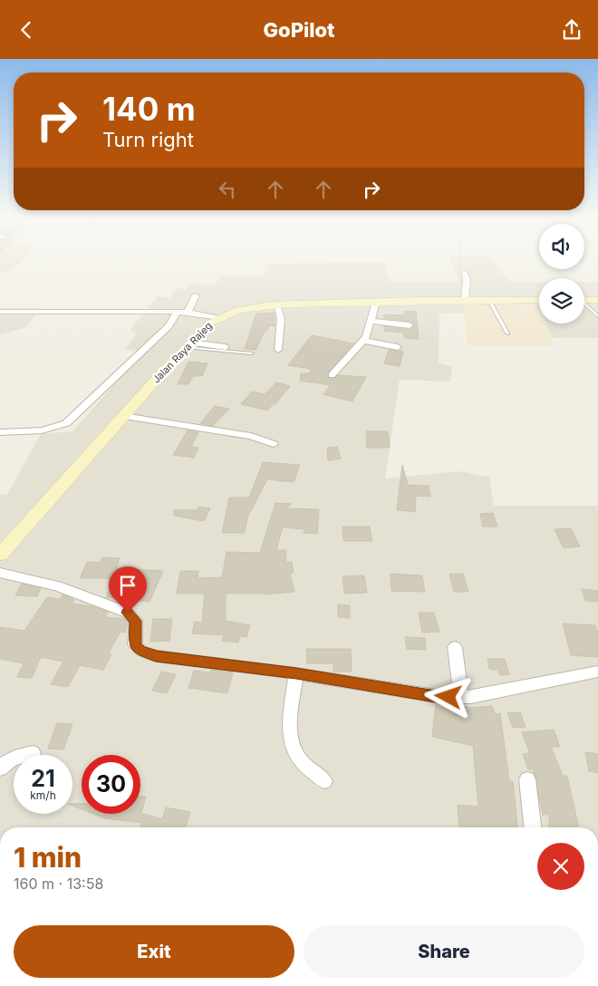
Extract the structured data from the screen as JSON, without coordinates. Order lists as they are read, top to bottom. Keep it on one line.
{"streets":{"main road":["Jalan Raya Rajeg"]},"page":{"header":"GoPilot","turn":["140 m","Turn right"],"speed":"21 km/h","limit":"30","heading":["1 min","160 m · 13:58"],"buttons":["Exit","Share"]}}
